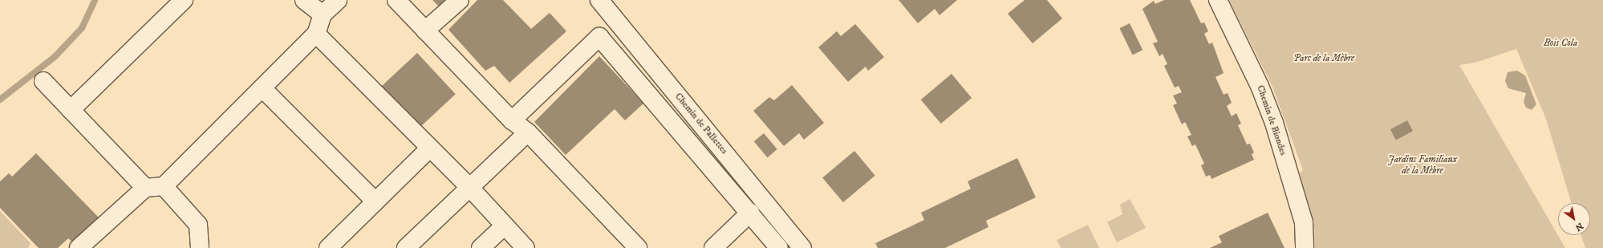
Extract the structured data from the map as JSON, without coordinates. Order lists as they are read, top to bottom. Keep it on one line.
{"streets":{"street":["Chemin de Biondes","Chemin de Pallettes"]},"parks":["Bois Cola","Parc de la Mèbre","Jardins Familiaux de la Mèbre"],"north":"bottom right"}
